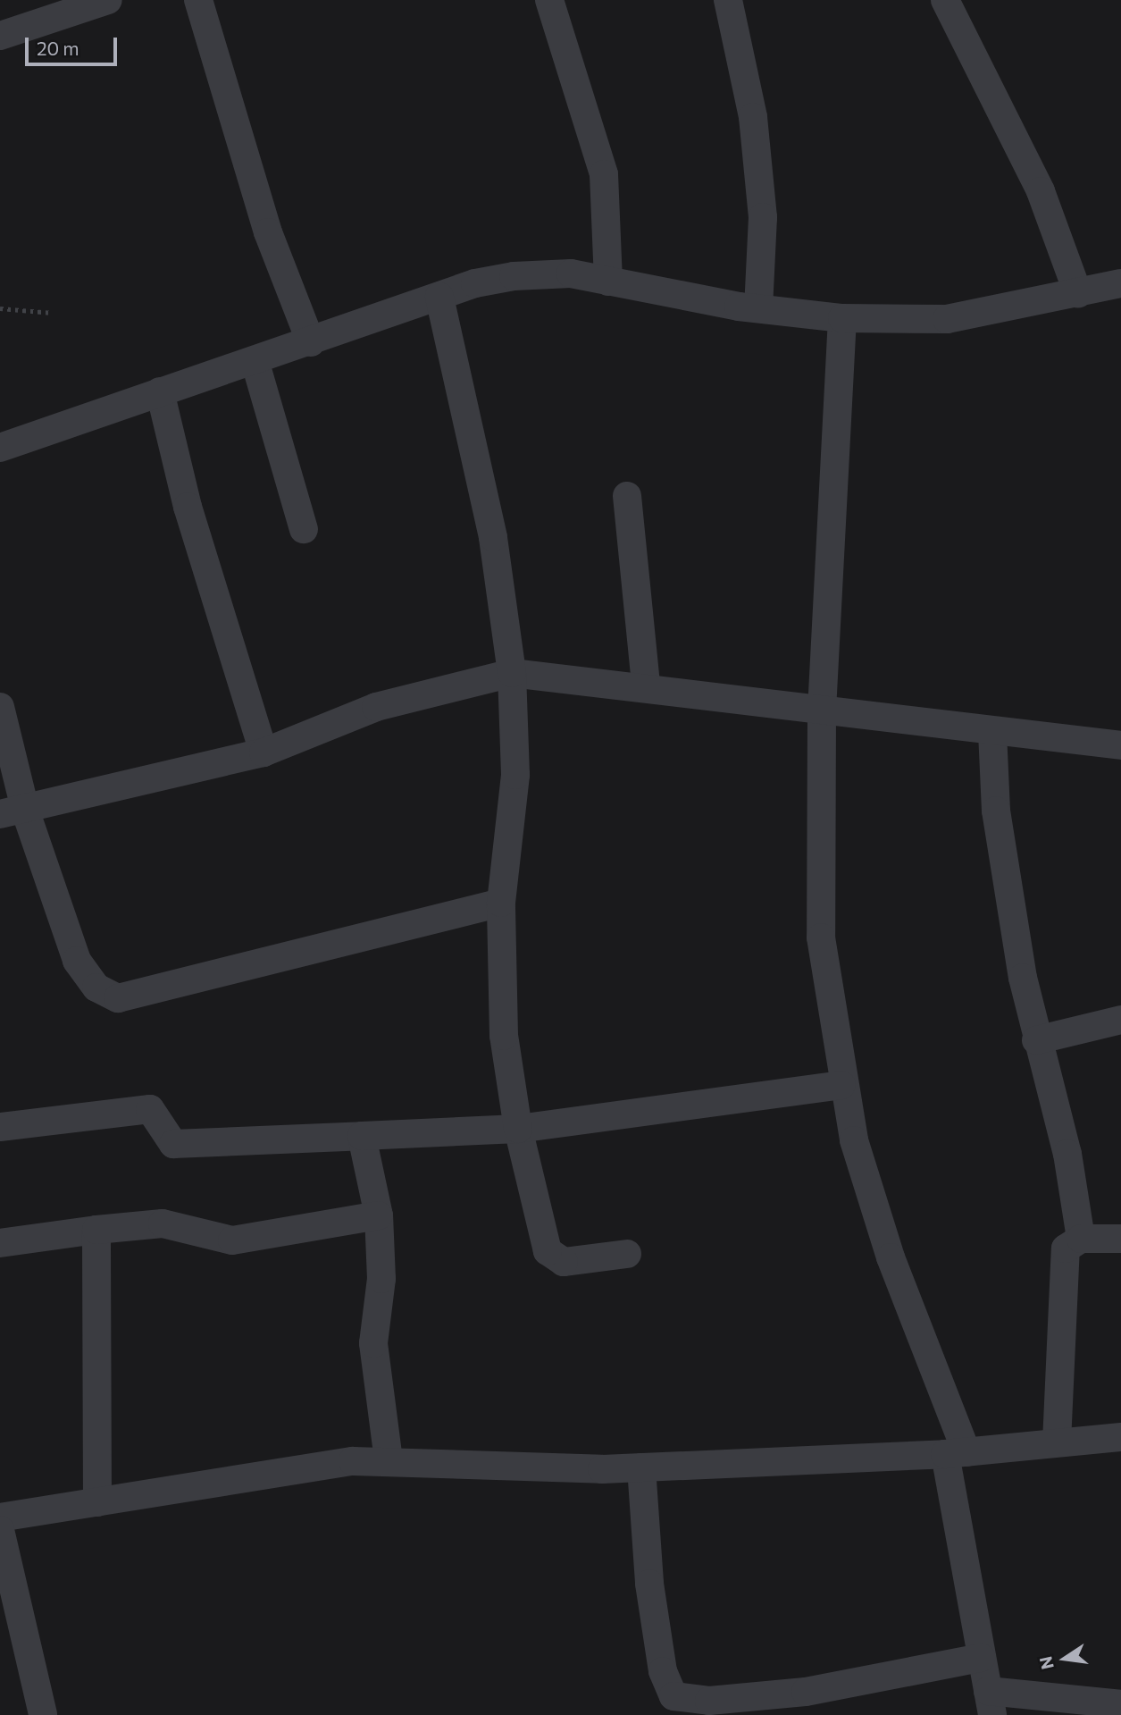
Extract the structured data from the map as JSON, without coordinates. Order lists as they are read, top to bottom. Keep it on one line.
{"scale_bar":"20 m","north":"left"}
